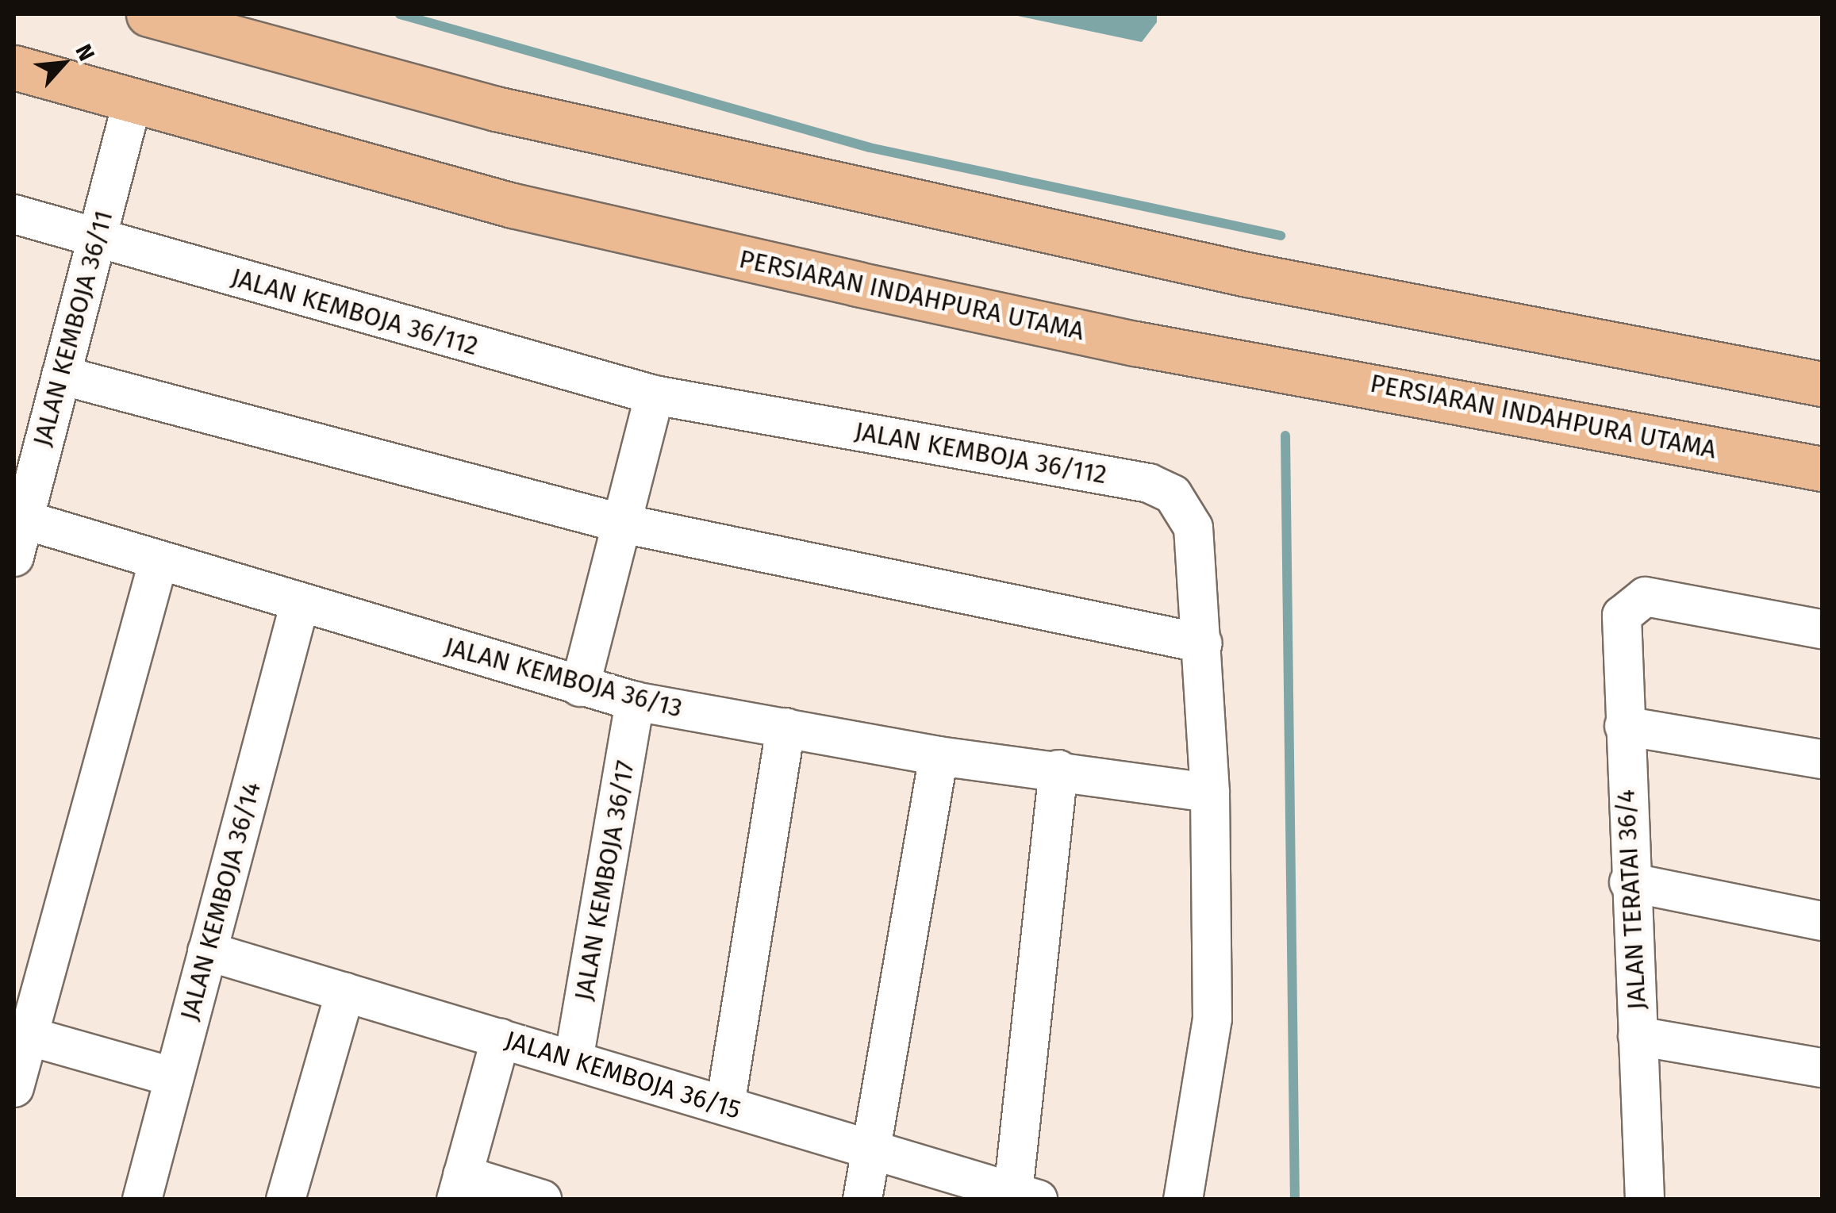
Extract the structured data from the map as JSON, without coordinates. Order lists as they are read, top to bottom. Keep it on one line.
{"streets":{"main road":["PERSIARAN INDAHPURA UTAMA"],"street":["JALAN KEMBOJA 36/112","JALAN KEMBOJA 36/11","JALAN KEMBOJA 36/13","JALAN KEMBOJA 36/17","JALAN TERATAI 36/4","JALAN KEMBOJA 36/14","JALAN KEMBOJA 36/15"]},"crossings":[["PERSIARAN INDAHPURA UTAMA","JALAN KEMBOJA 36/11"],["JALAN KEMBOJA 36/112","JALAN KEMBOJA 36/11"],["JALAN KEMBOJA 36/112","JALAN KEMBOJA 36/13"],["JALAN KEMBOJA 36/11","JALAN KEMBOJA 36/13"],["JALAN KEMBOJA 36/13","JALAN KEMBOJA 36/17"],["JALAN KEMBOJA 36/13","JALAN KEMBOJA 36/14"],["JALAN KEMBOJA 36/17","JALAN KEMBOJA 36/15"],["JALAN KEMBOJA 36/14","JALAN KEMBOJA 36/15"]],"north":"top right"}
